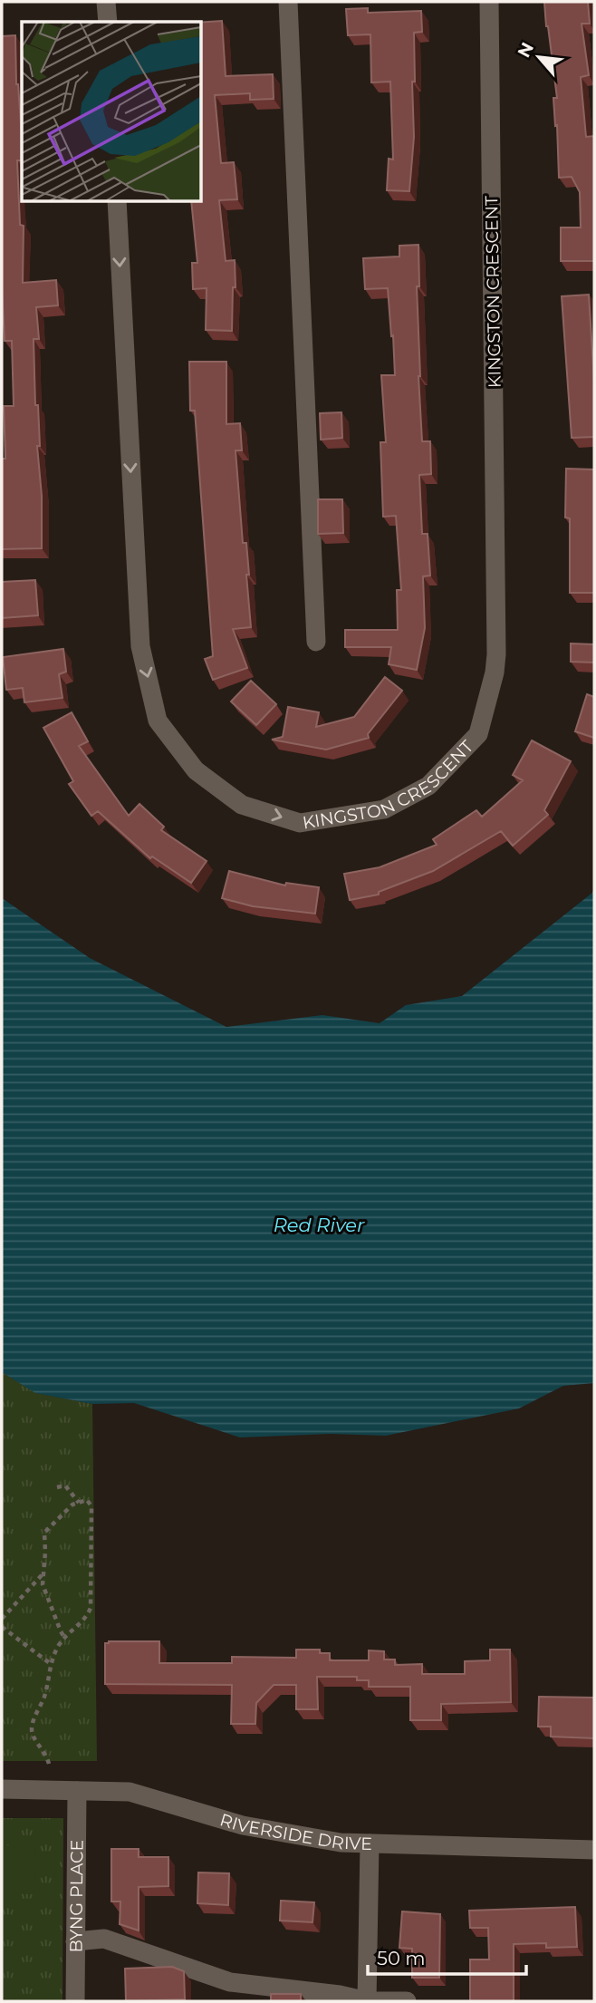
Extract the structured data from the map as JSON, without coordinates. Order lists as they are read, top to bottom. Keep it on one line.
{"streets":{"street":["KINGSTON CRESCENT","RIVERSIDE DRIVE","BYNG PLACE"]},"crossings":[["RIVERSIDE DRIVE","BYNG PLACE"]],"water":["Red River"],"scale_bar":"50 m","north":"top left"}
